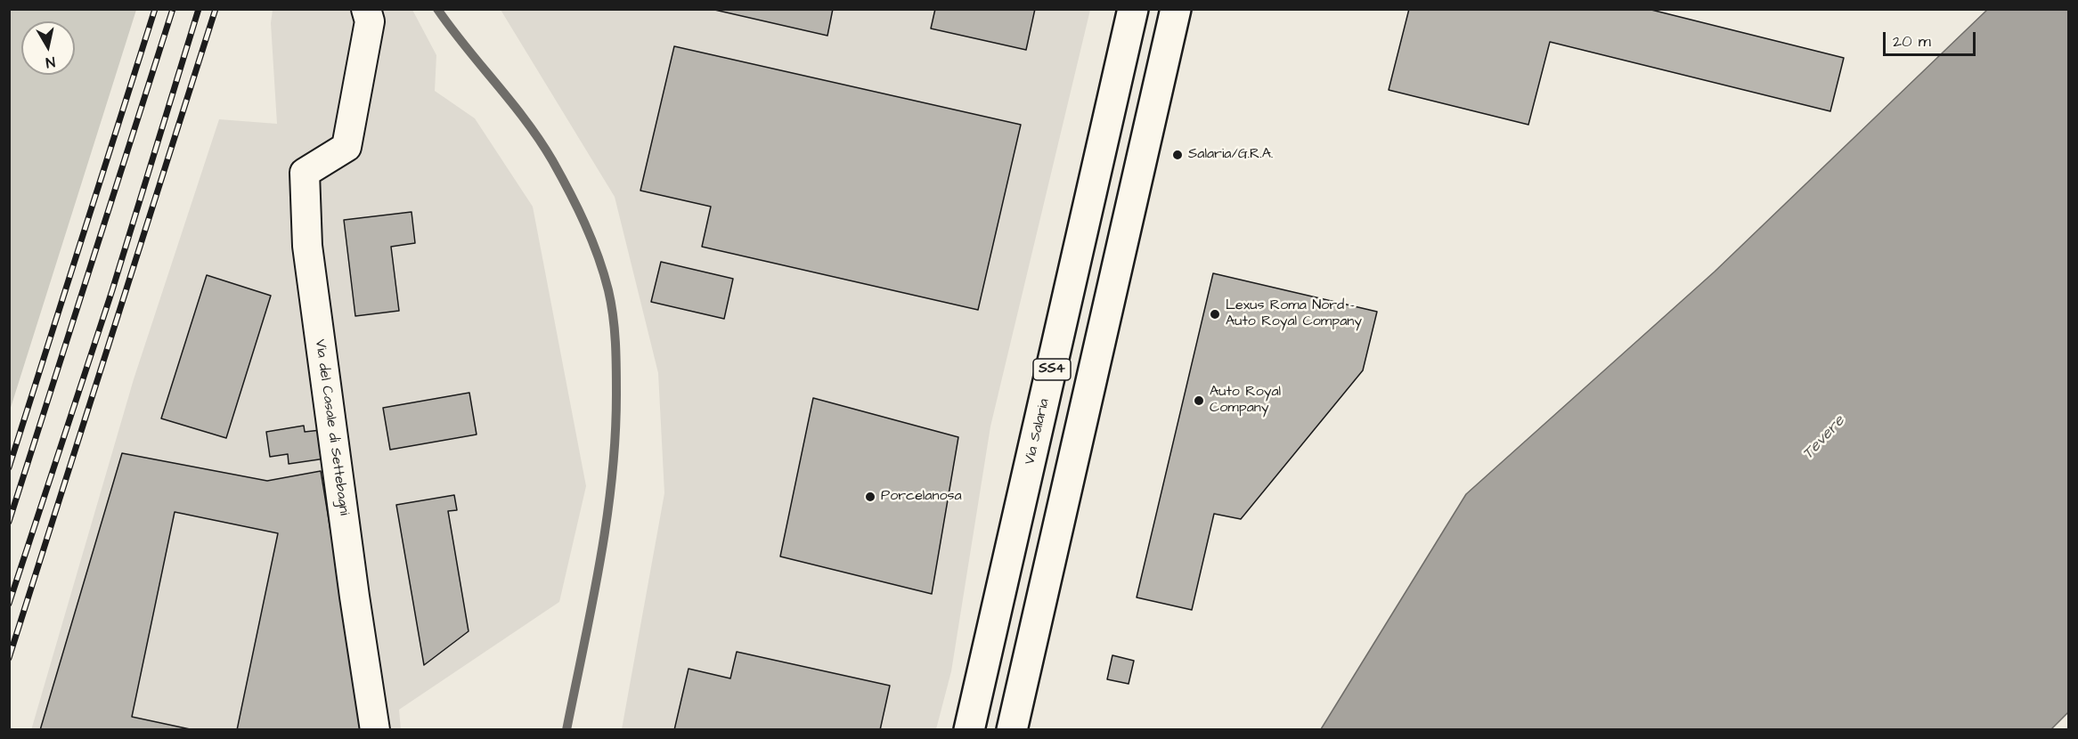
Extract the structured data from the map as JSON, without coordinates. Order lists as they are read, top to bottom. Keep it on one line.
{"streets":{"main road":["SS4","Via Salaria"],"street":["Via del Casale di Settebagni"]},"water":["Tevere"],"places":["Salaria/G.R.A.","Lexus Roma Nord - Auto Royal Company","Auto Royal Company","Porcelanosa"],"scale_bar":"20 m","north":"bottom"}
